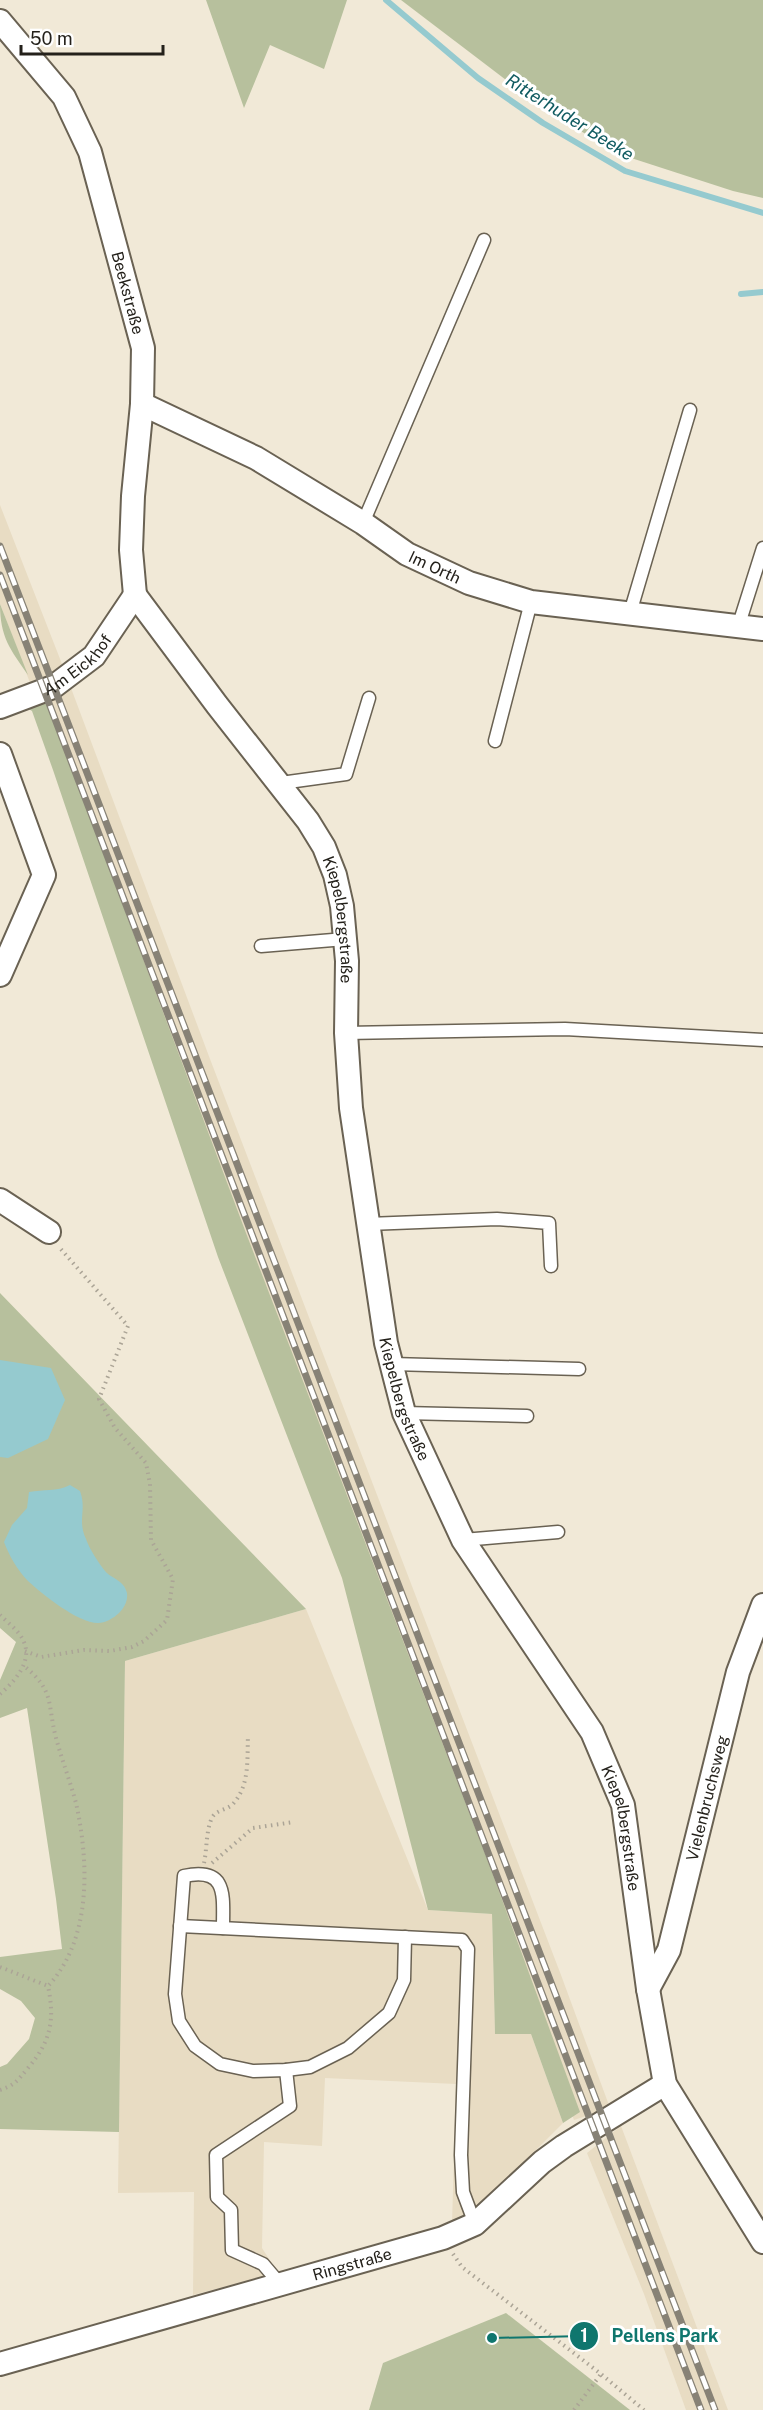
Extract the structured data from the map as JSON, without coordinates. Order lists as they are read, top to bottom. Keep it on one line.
{"streets":{"street":["Beekstraße","Im Orth","Am Eickhof","Kiepelbergstraße","Vielenbruchsweg","Ringstraße"]},"crossings":[["Beekstraße","Im Orth"],["Beekstraße","Am Eickhof"],["Beekstraße","Kiepelbergstraße"],["Am Eickhof","Kiepelbergstraße"],["Kiepelbergstraße","Vielenbruchsweg"],["Kiepelbergstraße","Ringstraße"]],"water":["Ritterhuder Beeke"],"places":["Pellens Park"],"scale_bar":"50 m"}
